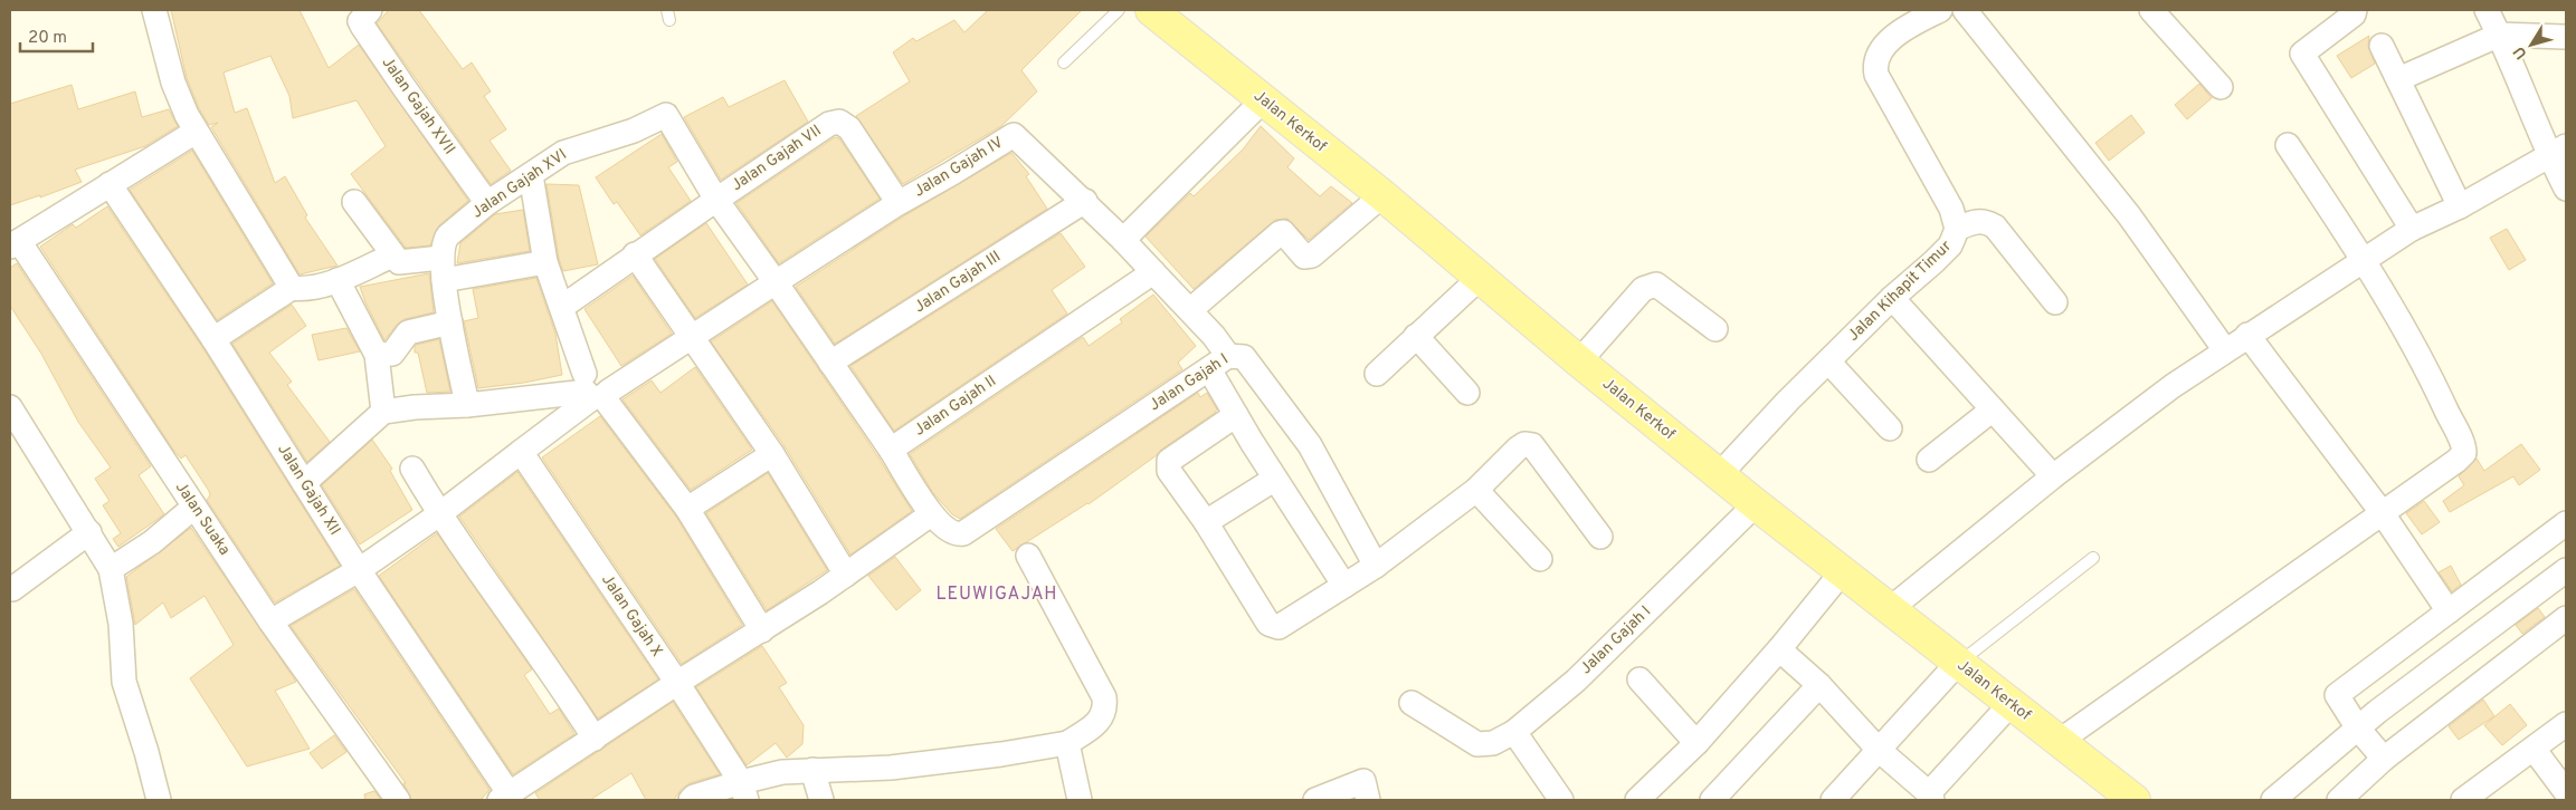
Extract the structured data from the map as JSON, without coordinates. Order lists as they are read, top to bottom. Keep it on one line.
{"streets":{"main road":["Jalan Kerkof"],"street":["Jalan Gajah XVII","Jalan Gajah VII","Jalan Gajah IV","Jalan Gajah XVI","Jalan Gajah III","Jalan Kihapit Timur","Jalan Gajah I","Jalan Gajah II","Jalan Gajah XII","Jalan Suaka","Jalan Gajah X"]},"crossings":[["Jalan Gajah XVII","Jalan Gajah XVI"],["Jalan Kerkof","Jalan Kihapit Timur"],["Jalan Kerkof","Jalan Gajah I"],["Jalan Gajah VII","Jalan Gajah IV"],["Jalan Gajah VII","Jalan Gajah XVI"],["Jalan Gajah IV","Jalan Gajah III"],["Jalan Gajah I","Jalan Gajah II"]],"districts":["LEUWIGAJAH"],"scale_bar":"20 m","north":"bottom left"}
